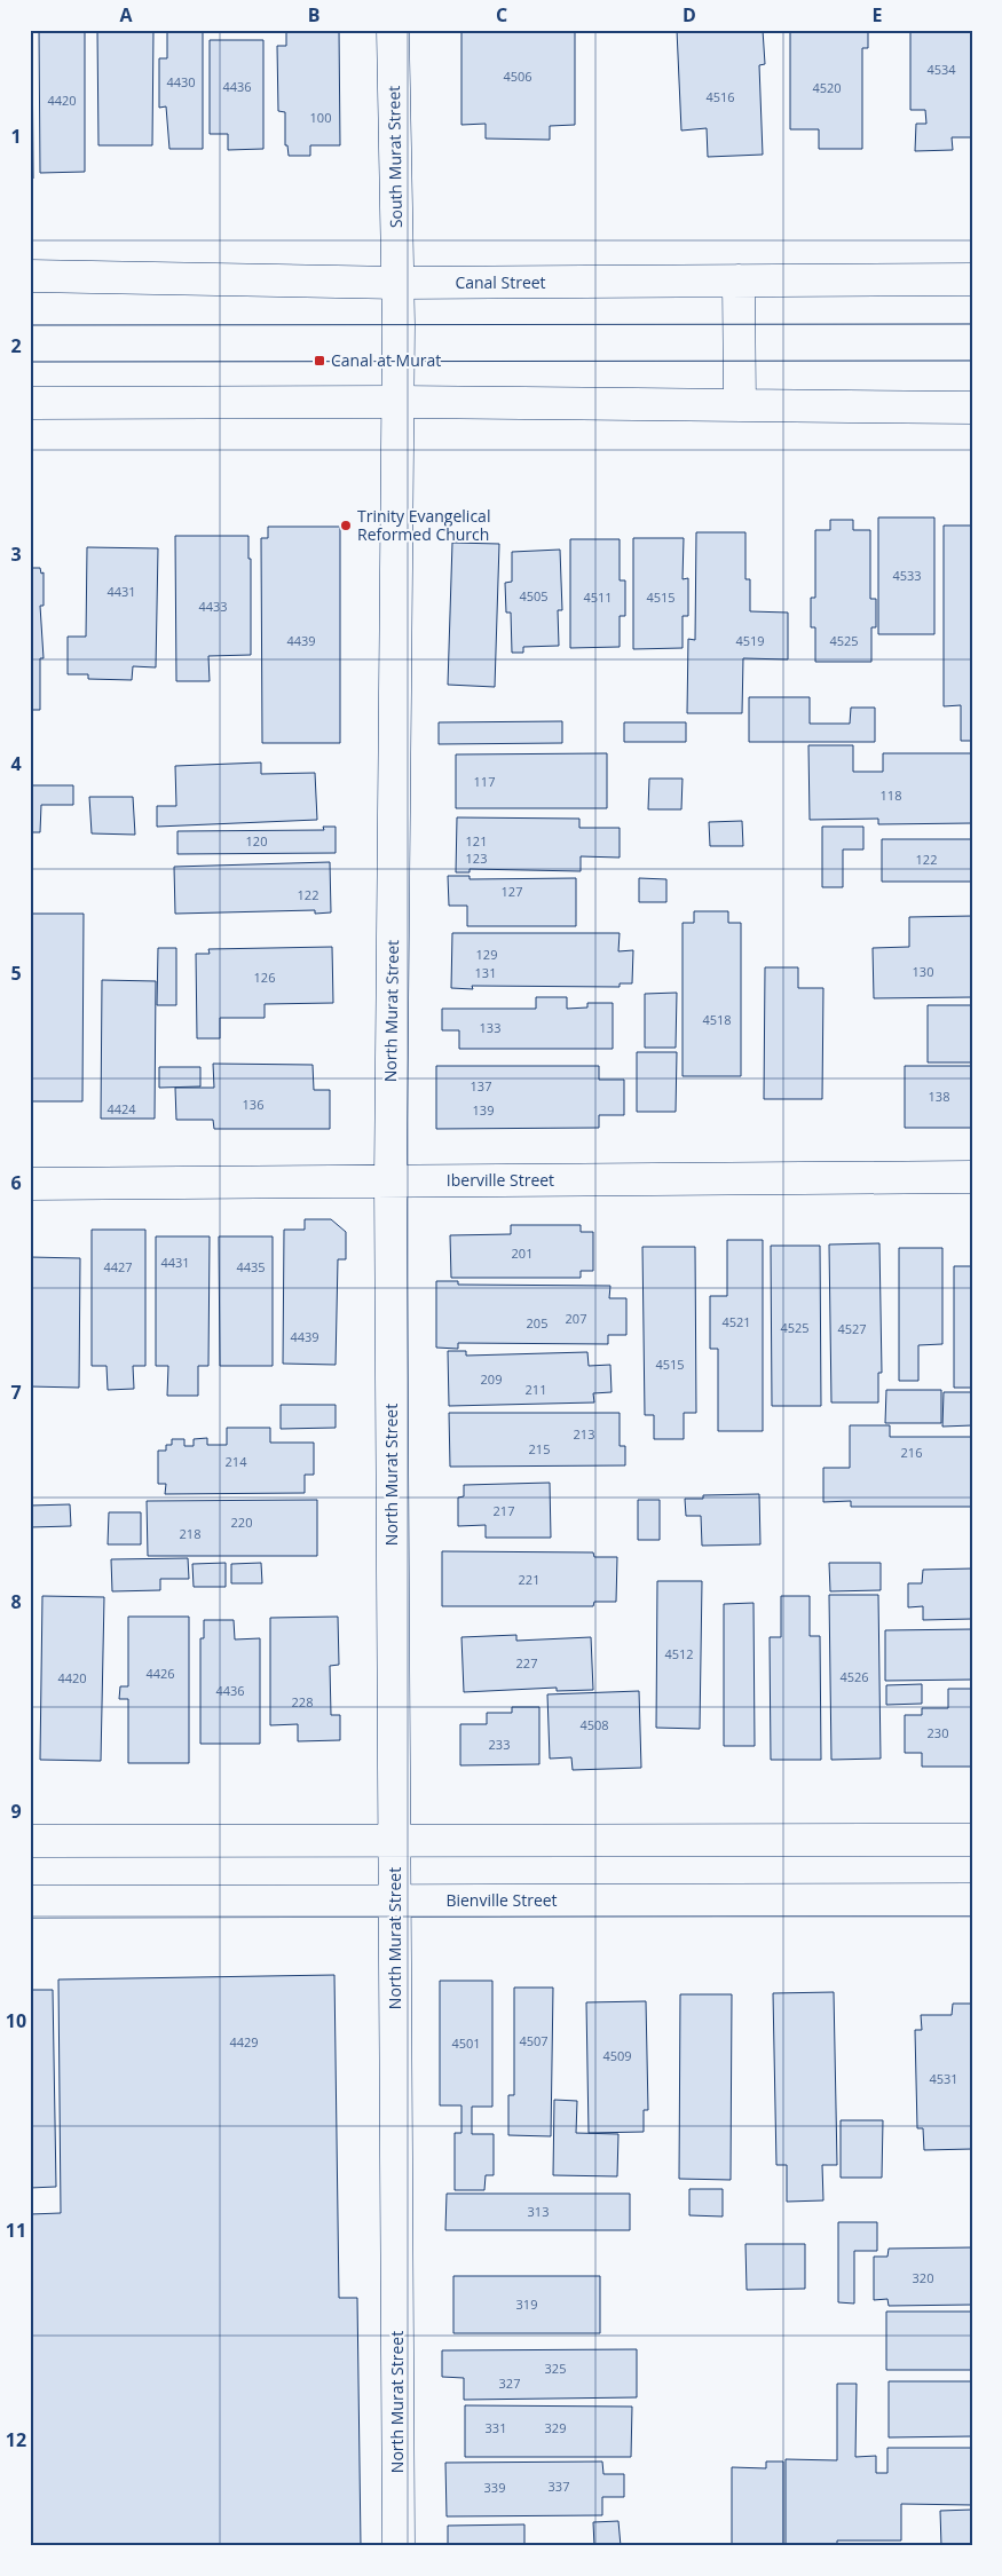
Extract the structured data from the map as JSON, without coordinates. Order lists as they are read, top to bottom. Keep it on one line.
{"streets":{"street":["South Murat Street","Canal Street","North Murat Street","Iberville Street","Bienville Street"]},"crossings":[["South Murat Street","Canal Street"],["South Murat Street","North Murat Street"],["North Murat Street","Iberville Street"],["North Murat Street","Bienville Street"]],"places":{"transit":["Canal at Murat"],"other":["Trinity Evangelical Reformed Church"]},"house_numbers":["4534","4506","4430","4436","4520","4516","4420","100","4533","4431","4505","4511","4515","4433","4439","4519","4525","117","118","120","121","123","122","127","122","129","130","131","126","4518","133","137","138","136","4424","139","201","4431","4427","4435","207","4521","205","4525","4527","4439","4515","209","211","213","215","216","214","217","220","218","221","4512","227","4426","4526","4420","4436","228","4508","230","233","4507","4429","4501","4509","4531","313","320","319","325","327","331","329","337","339"],"grid":{"columns":["A","B","C","D","E"],"rows":["1","2","3","4","5","6","7","8","9","10","11","12"]}}
